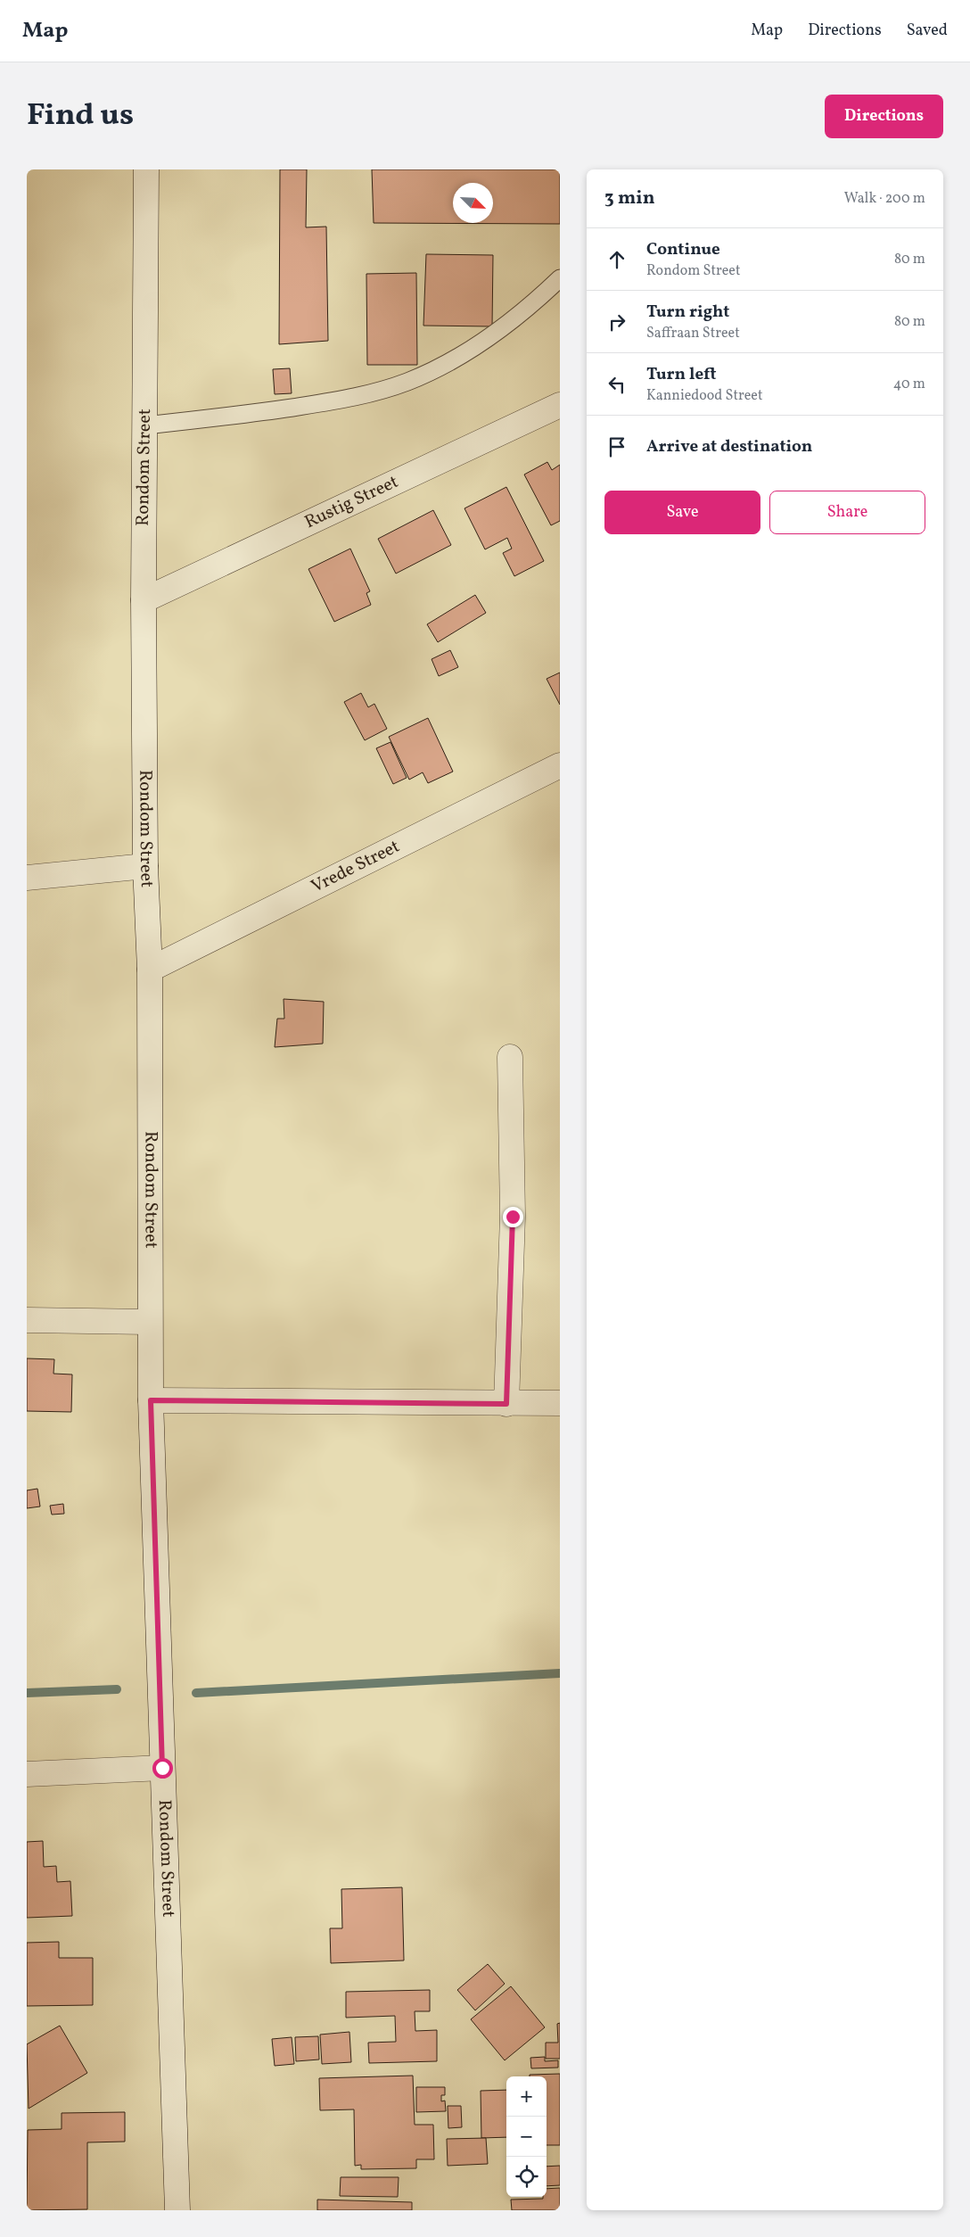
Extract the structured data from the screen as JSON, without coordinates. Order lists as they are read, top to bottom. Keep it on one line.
{"streets":{"street":["Rondom Street","Rustig Street","Vrede Street"]},"crossings":[["Rondom Street","Rustig Street"],["Rondom Street","Vrede Street"]],"north":"bottom right","page":{"header":"Map","nav":["Map","Directions","Saved"],"title":"Find us","buttons":["Directions",["Save","Share"]],"heading":["3 min","Walk · 200 m"],"list":[["Continue","Rondom Street","80 m"],["Turn right","Saffraan Street","80 m"],["Turn left","Kanniedood Street","40 m"],"Arrive at destination"],"map_buttons":["+","−"]}}
